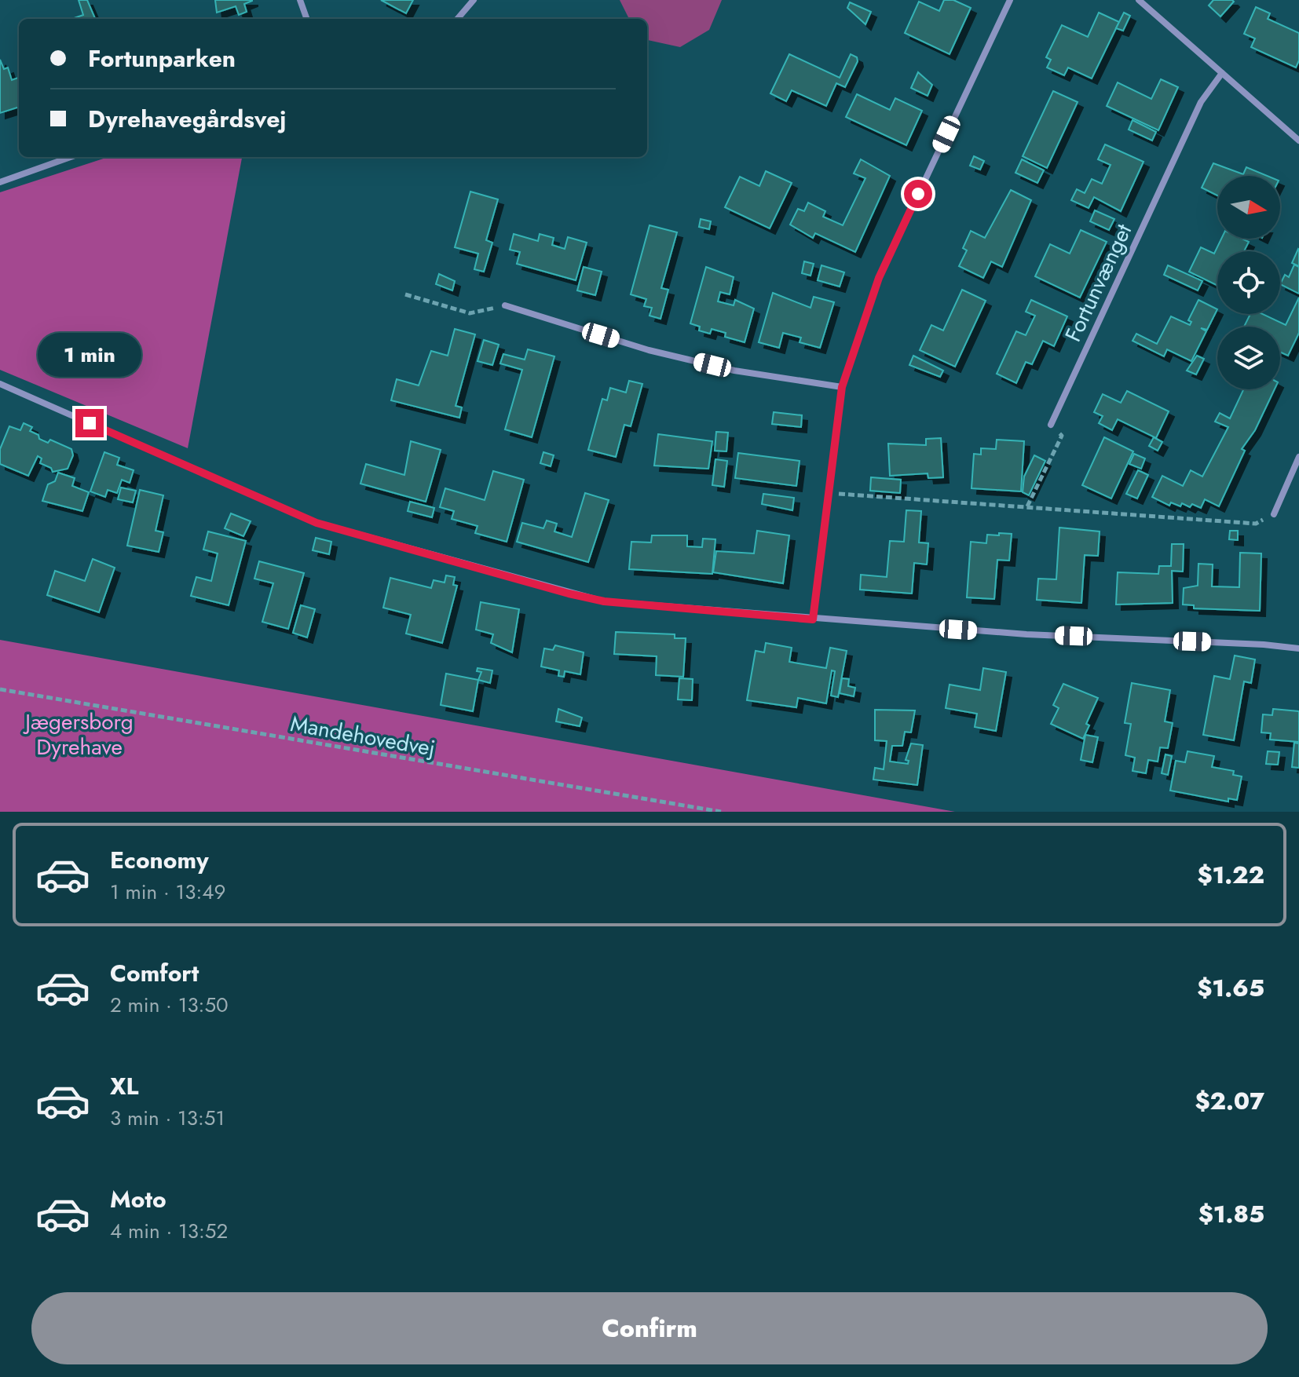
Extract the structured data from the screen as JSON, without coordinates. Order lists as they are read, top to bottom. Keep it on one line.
{"streets":{"street":["Fortunvænget"],"path":["Mandehovedvej"]},"parks":["Jægersborg Dyrehave"],"north":"right","page":{"banner":["Fortunparken","Dyrehavegårdsvej"],"bubble":"1 min","list":[{"name":"Economy","note":"1 min · 13:49","value":"$1.22"},{"name":"Comfort","note":"2 min · 13:50","value":"$1.65"},{"name":"XL","note":"3 min · 13:51","value":"$2.07"},{"name":"Moto","note":"4 min · 13:52","value":"$1.85"}],"buttons":"Confirm"}}
